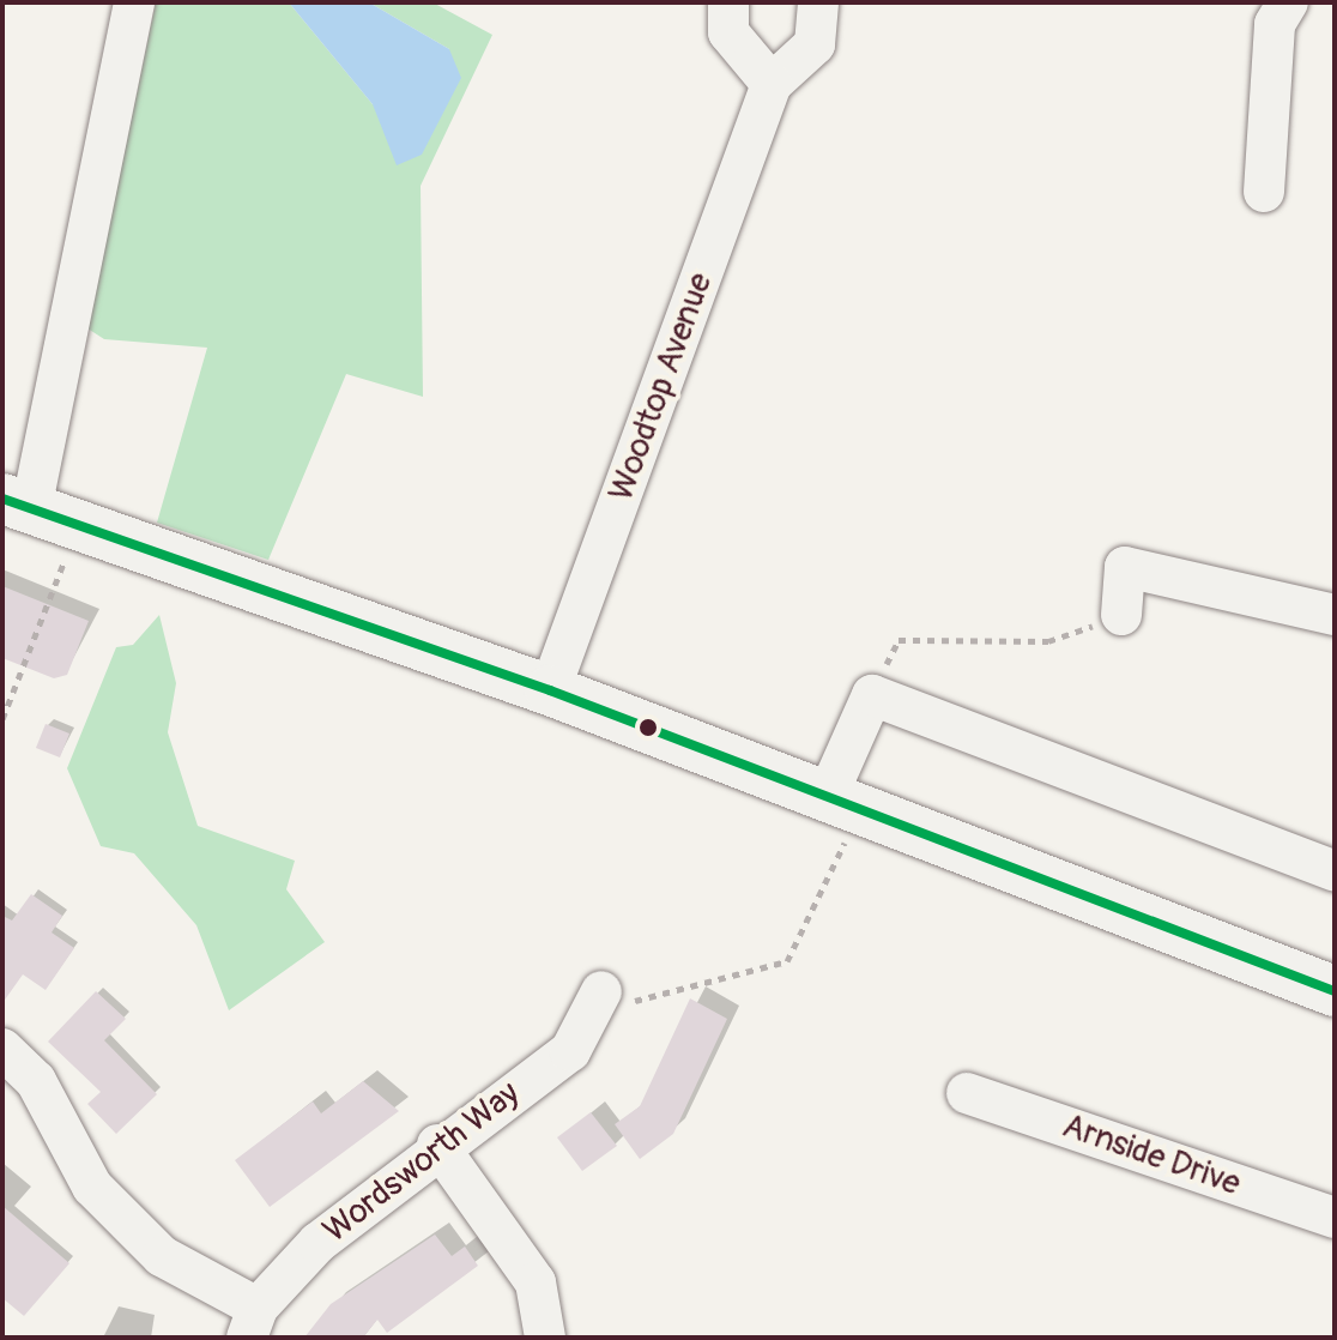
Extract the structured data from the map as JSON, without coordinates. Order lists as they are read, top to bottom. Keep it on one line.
{"streets":{"street":["Woodtop Avenue","Arnside Drive","Wordsworth Way"]}}
